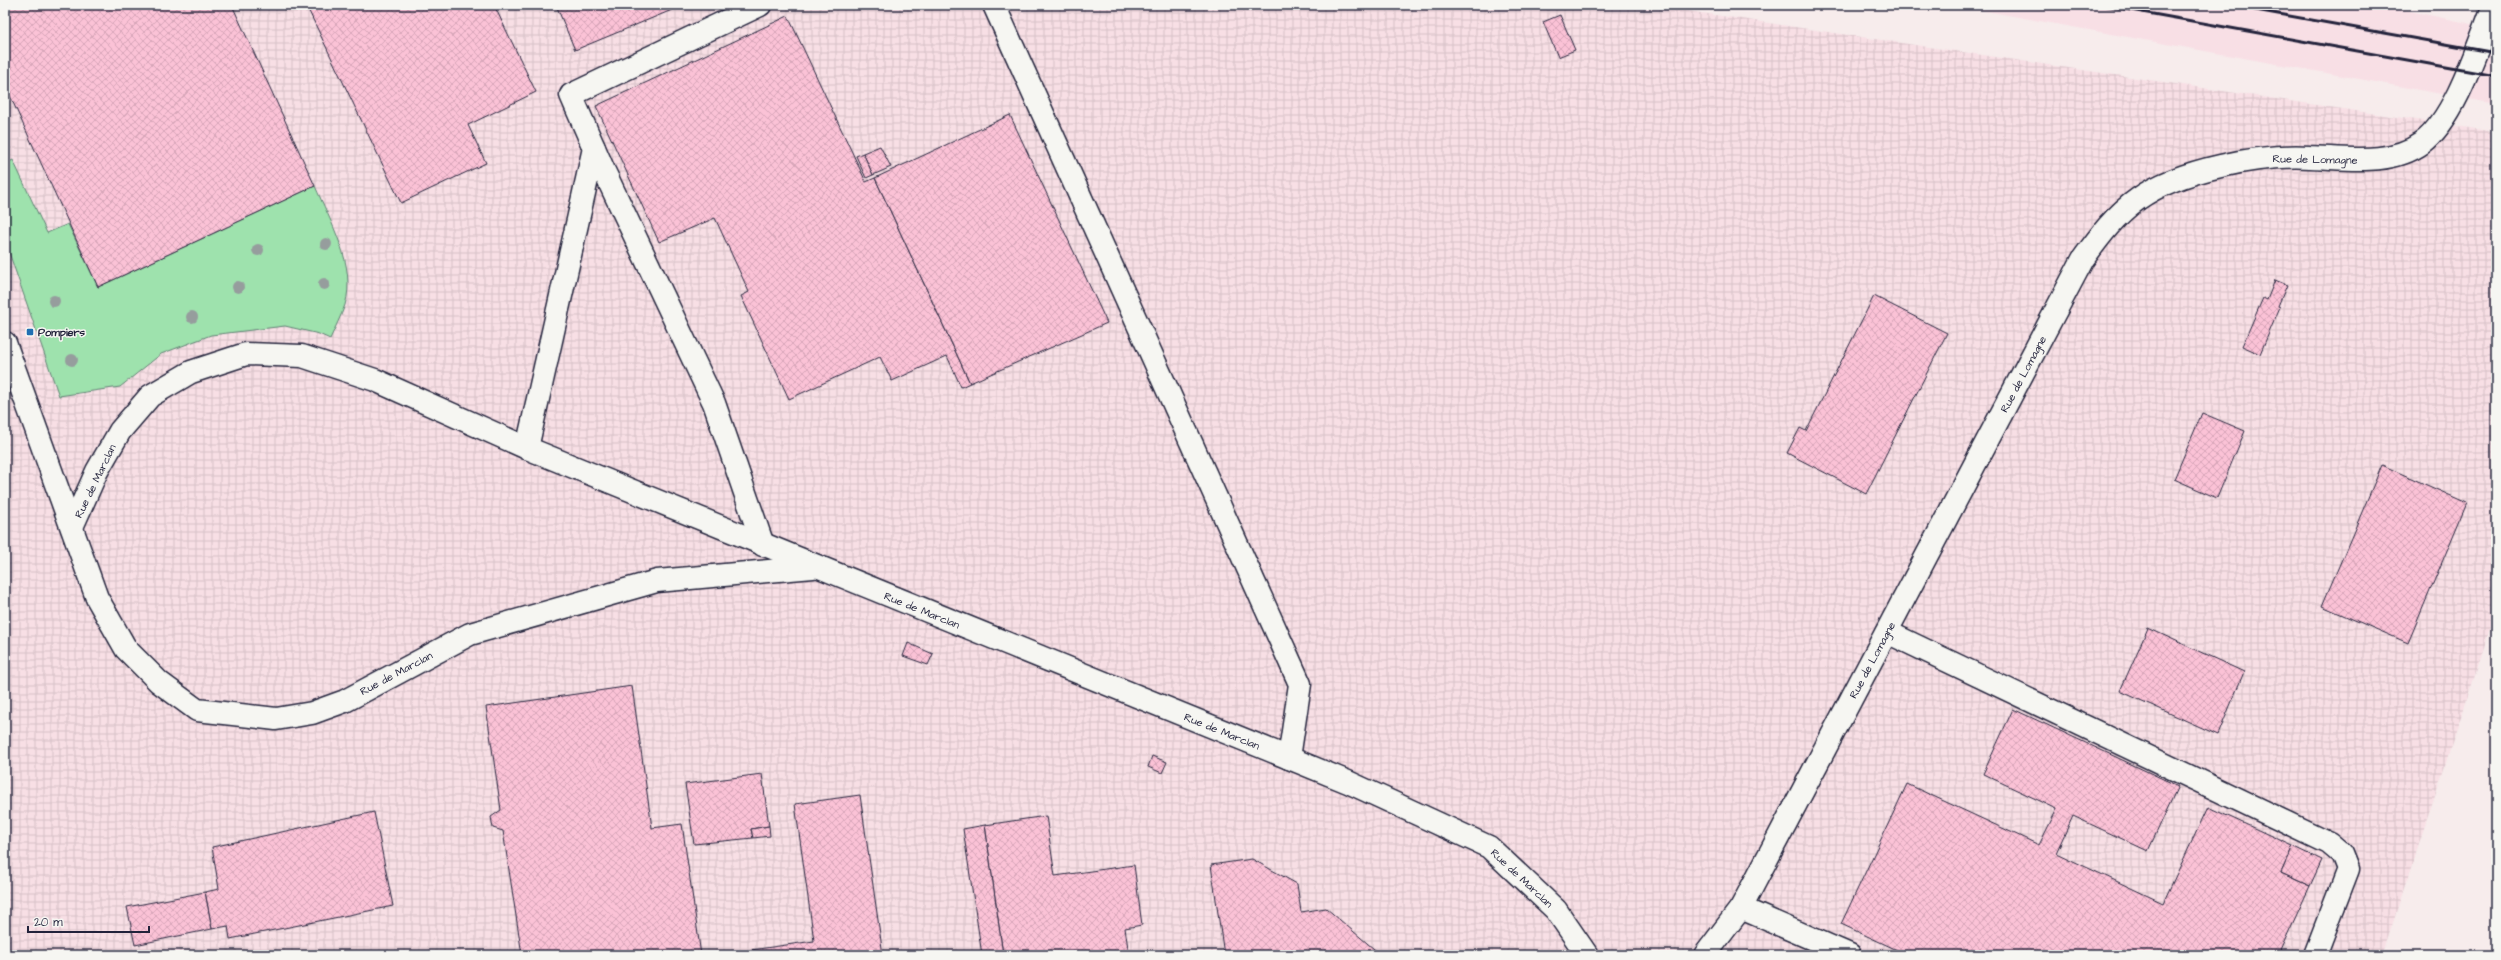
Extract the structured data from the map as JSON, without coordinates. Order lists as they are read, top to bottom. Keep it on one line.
{"streets":{"street":["Rue de Lomagne","Rue de Marclan"]},"places":{"transit":["Pompiers"]},"scale_bar":"20 m"}
